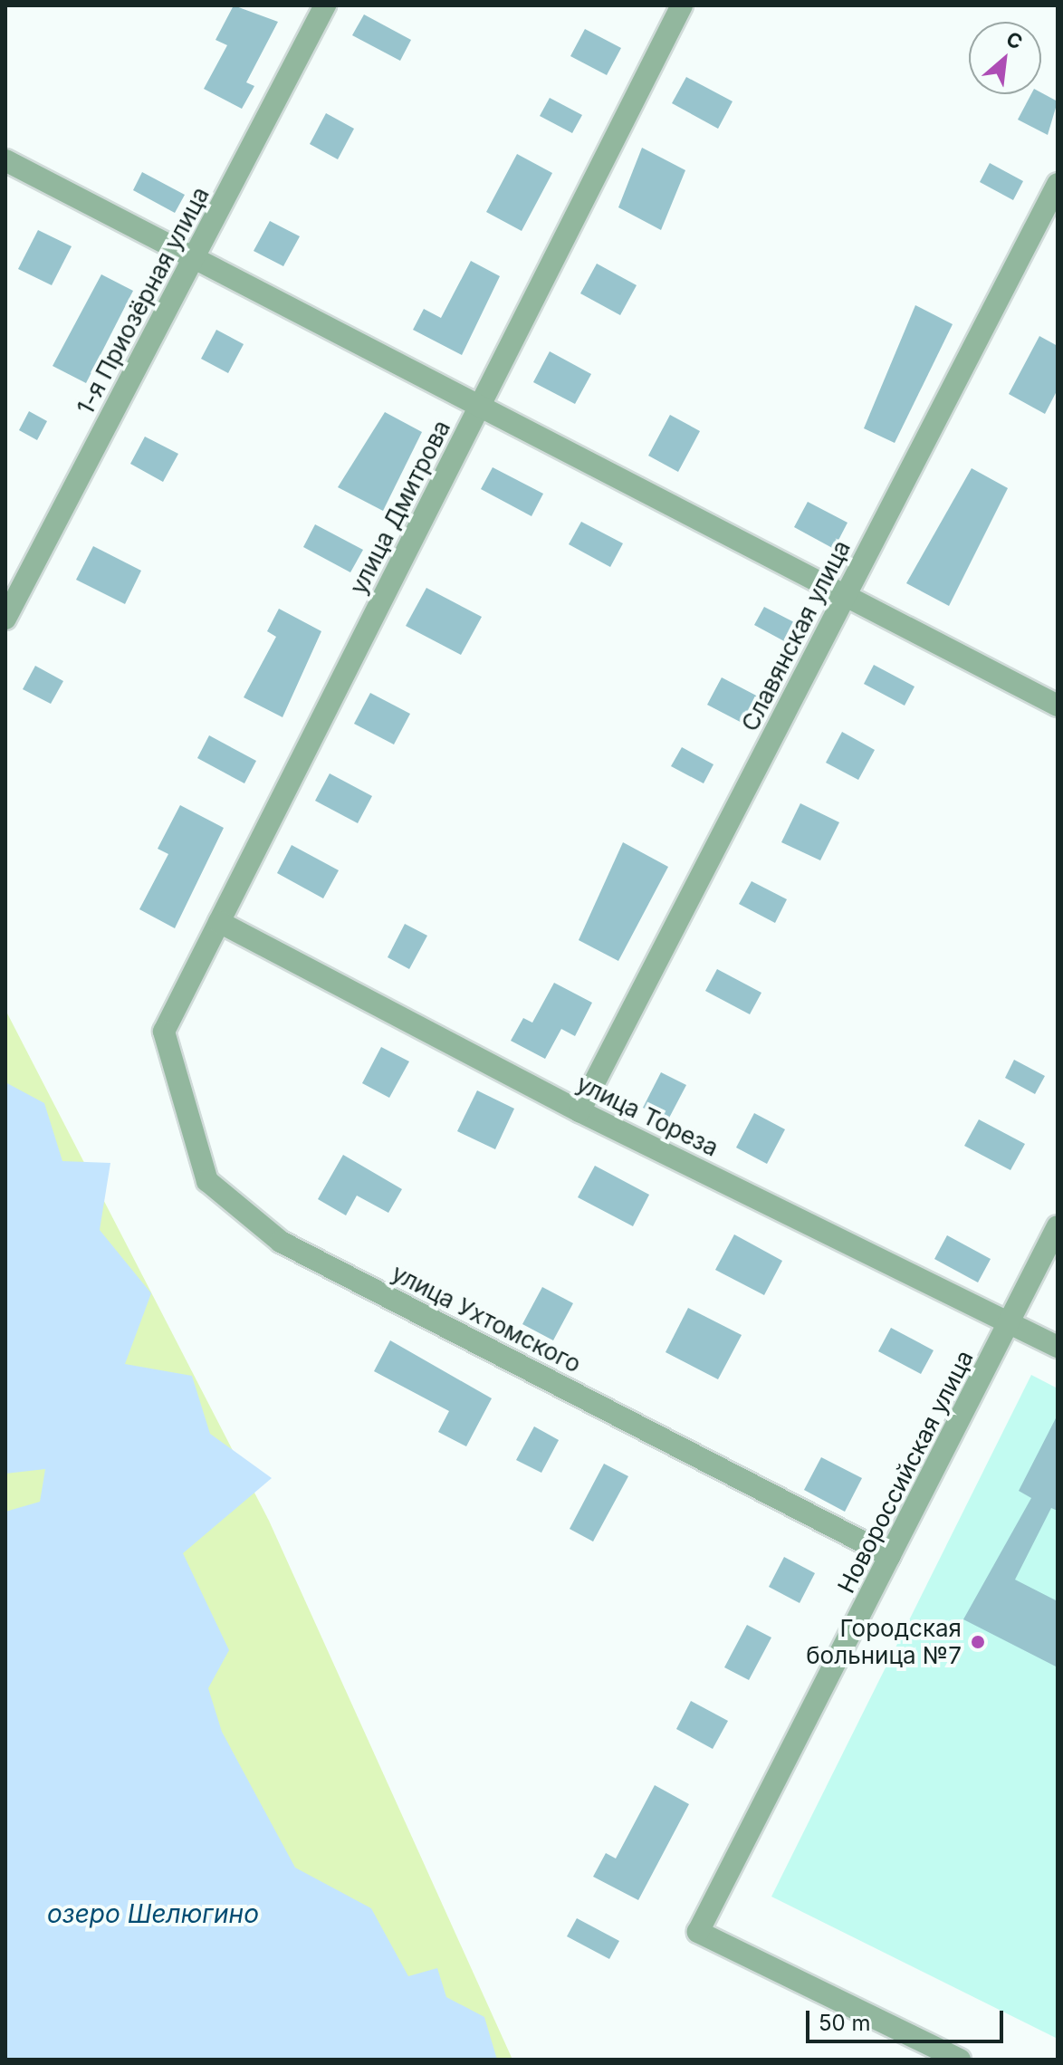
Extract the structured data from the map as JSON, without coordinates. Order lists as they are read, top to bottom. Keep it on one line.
{"streets":{"street":["1-я Приозёрная улица","улица Дмитрова","Славянская улица","улица Тореза","улица Ухтомского","Новороссийская улица"]},"crossings":[["улица Дмитрова","улица Тореза"],["улица Дмитрова","улица Ухтомского"],["Славянская улица","улица Тореза"],["улица Тореза","Новороссийская улица"],["улица Ухтомского","Новороссийская улица"]],"water":["озеро Шелюгино"],"places":["Городская больница №7"],"scale_bar":"50 m","north":"top right"}
